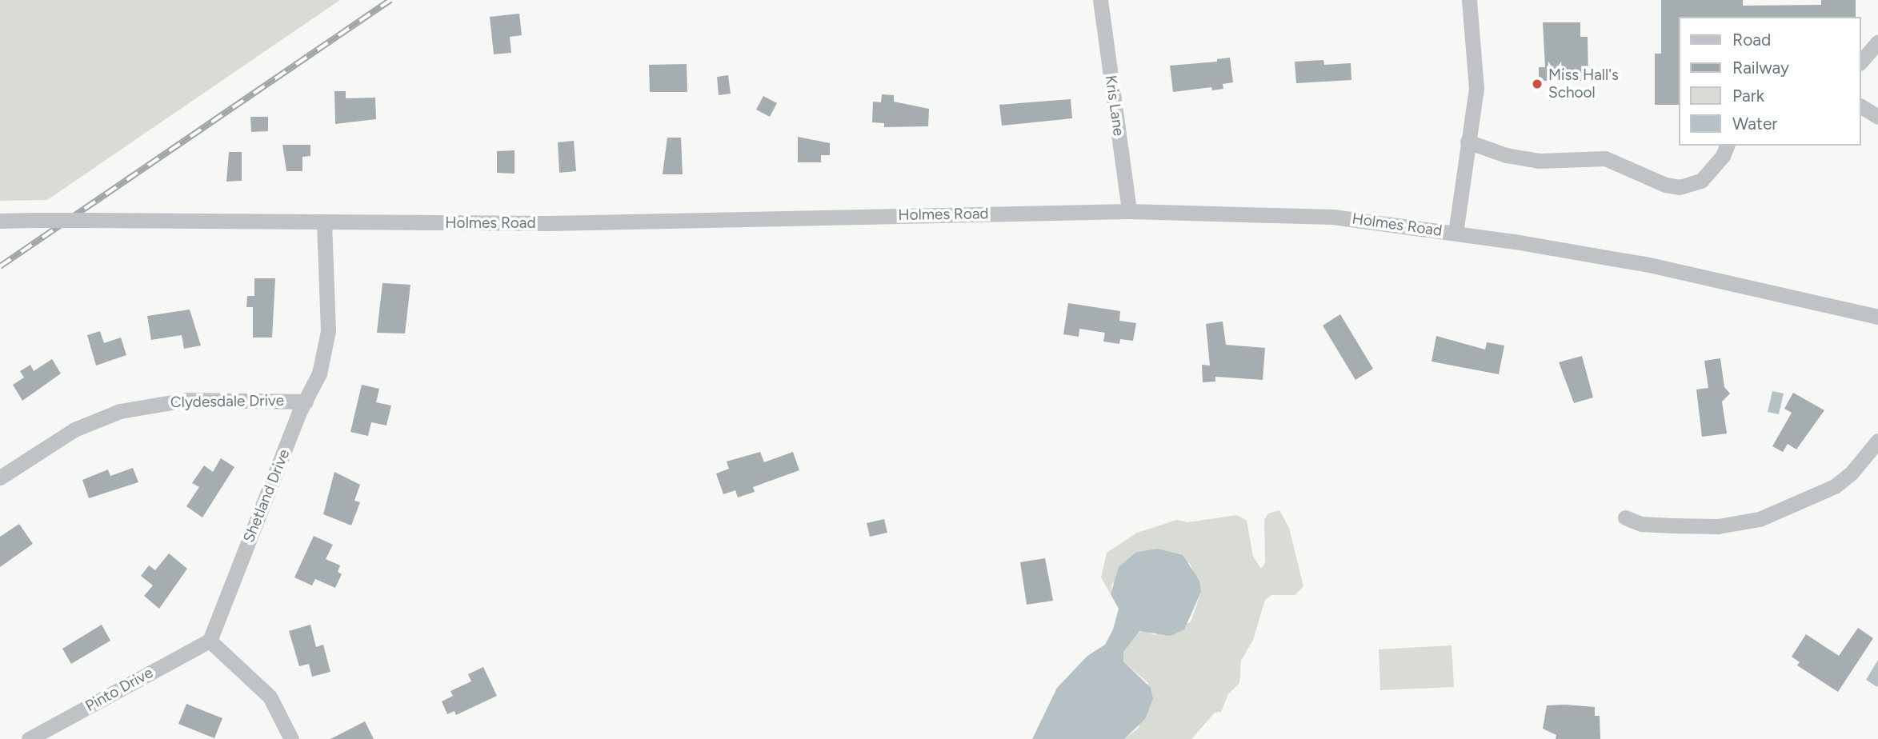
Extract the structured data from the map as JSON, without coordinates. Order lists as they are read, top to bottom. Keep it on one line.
{"streets":{"street":["Kris Lane","Holmes Road","Clydesdale Drive","Shetland Drive","Pinto Drive"]},"crossings":[["Kris Lane","Holmes Road"],["Holmes Road","Shetland Drive"],["Clydesdale Drive","Shetland Drive"],["Shetland Drive","Pinto Drive"]],"places":["Miss Hall's School"],"legend":["Road","Railway","Park","Water"]}
